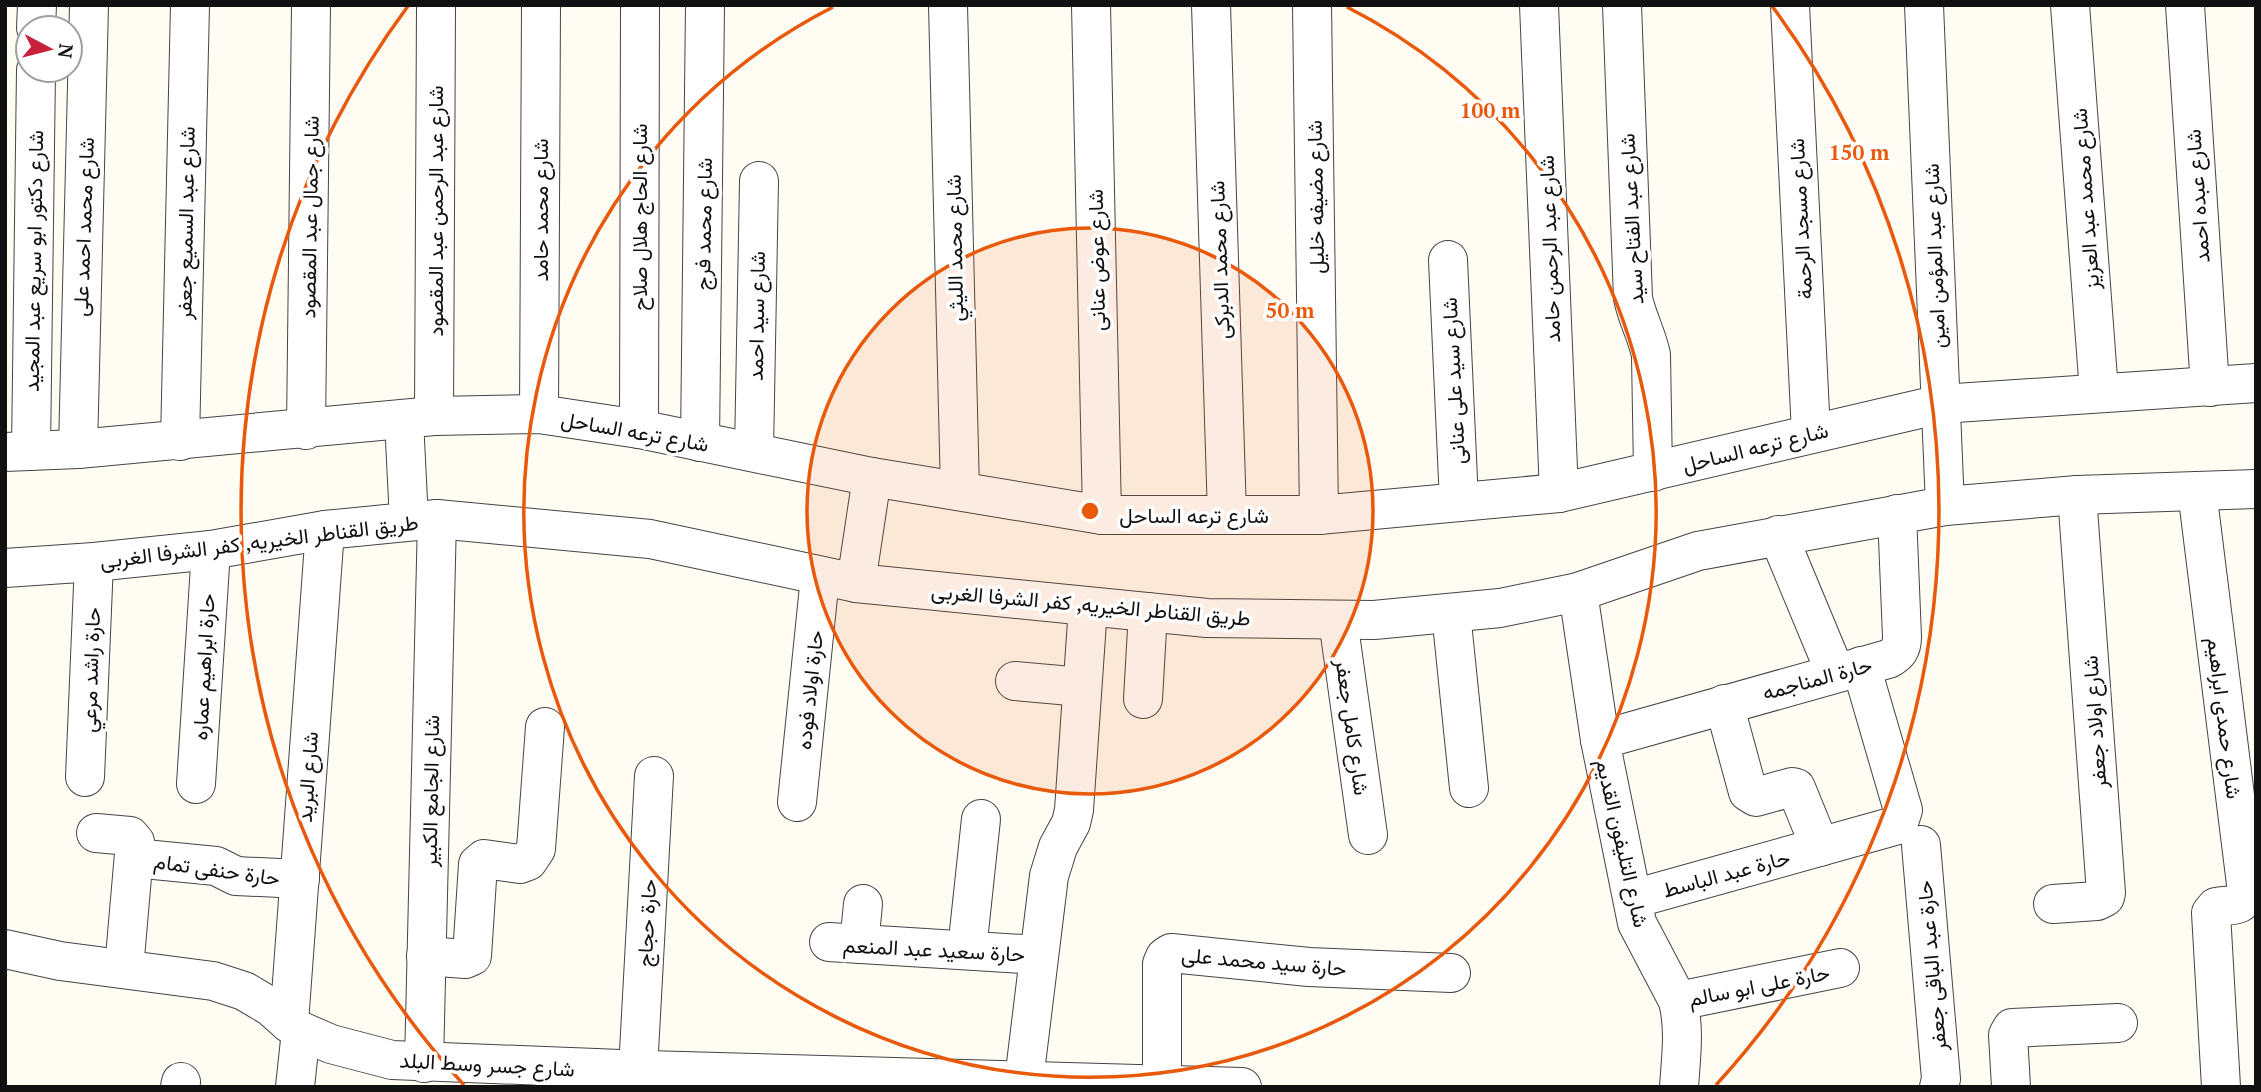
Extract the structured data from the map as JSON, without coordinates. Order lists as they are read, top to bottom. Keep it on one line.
{"streets":{"street":["شارع عبده احمد","شارع مضيفه خليل","شارع محمد عبد العزيز","شارع محمد حامد","شارع عبد الرحمن عبد المقصود","شارع جمال عبد المقصود","شارع الحاج هلال صلاح","شارع عبد الفتاح سيد","شارع مسجد الرحمة","شارع عبد السميع جعفر","شارع محمد فرج","شارع محمد احمد على","شارع محمد الليثي","شارع عبد الرحمن حامد","شارع عبد المؤمن امين","شارع عوض عنانى","شارع محمد الدبركى","شارع دكتور ابو سريع عبد المجيد","شارع سيد احمد","شارع سيد على عنانى","شارع ترعه الساحل","طريق القناطر الخيريه, كفر الشرفا الغربى","حارة ابراهيم عماره","حارة راشد مرعي","حارة المناجمه","حارة اولاد فوده","شارع حمدى ابراهيم","شارع اولاد جعفر","شارع كامل جعفر","شارع البريد","شارع الجامع الكبير","شارع التليفون القديم","حارة حنفى تمام","حارة عبد الباسط","حارة حجاج","حارة سعيد عبد المنعم","حارة سيد محمد على","حارة عبد الباقى جعفر","حارة على ابو سالم","شارع جسر وسط البلد"]},"crossings":[["شارع عبده احمد","شارع ترعه الساحل"],["شارع مضيفه خليل","شارع ترعه الساحل"],["شارع محمد عبد العزيز","شارع ترعه الساحل"],["شارع محمد حامد","شارع ترعه الساحل"],["شارع عبد الرحمن عبد المقصود","شارع ترعه الساحل"],["شارع عبد الرحمن عبد المقصود","طريق القناطر الخيريه, كفر الشرفا الغربى"],["شارع عبد الرحمن عبد المقصود","شارع الجامع الكبير"],["شارع جمال عبد المقصود","شارع ترعه الساحل"],["شارع الحاج هلال صلاح","شارع ترعه الساحل"],["شارع عبد الفتاح سيد","شارع ترعه الساحل"],["شارع مسجد الرحمة","شارع ترعه الساحل"],["شارع عبد السميع جعفر","شارع ترعه الساحل"],["شارع محمد فرج","شارع ترعه الساحل"],["شارع محمد احمد على","شارع ترعه الساحل"],["شارع محمد الليثي","شارع ترعه الساحل"],["شارع عبد الرحمن حامد","شارع ترعه الساحل"],["شارع عبد المؤمن امين","شارع ترعه الساحل"],["شارع عبد المؤمن امين","طريق القناطر الخيريه, كفر الشرفا الغربى"],["شارع عوض عنانى","شارع ترعه الساحل"],["شارع محمد الدبركى","شارع ترعه الساحل"],["شارع دكتور ابو سريع عبد المجيد","شارع ترعه الساحل"],["شارع سيد احمد","شارع ترعه الساحل"],["شارع سيد على عنانى","شارع ترعه الساحل"],["شارع ترعه الساحل","حارة اولاد فوده"],["طريق القناطر الخيريه, كفر الشرفا الغربى","حارة ابراهيم عماره"],["طريق القناطر الخيريه, كفر الشرفا الغربى","حارة راشد مرعي"],["طريق القناطر الخيريه, كفر الشرفا الغربى","حارة المناجمه"],["طريق القناطر الخيريه, كفر الشرفا الغربى","حارة اولاد فوده"],["طريق القناطر الخيريه, كفر الشرفا الغربى","شارع حمدى ابراهيم"],["طريق القناطر الخيريه, كفر الشرفا الغربى","شارع اولاد جعفر"],["طريق القناطر الخيريه, كفر الشرفا الغربى","شارع كامل جعفر"],["طريق القناطر الخيريه, كفر الشرفا الغربى","شارع البريد"],["طريق القناطر الخيريه, كفر الشرفا الغربى","شارع الجامع الكبير"],["طريق القناطر الخيريه, كفر الشرفا الغربى","شارع التليفون القديم"],["طريق القناطر الخيريه, كفر الشرفا الغربى","حارة عبد الباقى جعفر"],["حارة المناجمه","شارع التليفون القديم"],["حارة المناجمه","حارة عبد الباقى جعفر"],["شارع البريد","حارة حنفى تمام"],["شارع البريد","شارع جسر وسط البلد"],["شارع الجامع الكبير","شارع جسر وسط البلد"],["شارع التليفون القديم","حارة عبد الباسط"],["شارع التليفون القديم","حارة على ابو سالم"],["حارة عبد الباسط","حارة عبد الباقى جعفر"],["حارة حجاج","شارع جسر وسط البلد"],["حارة سيد محمد على","شارع جسر وسط البلد"]],"north":"right","rings":["100 m","150 m","50 m"]}
